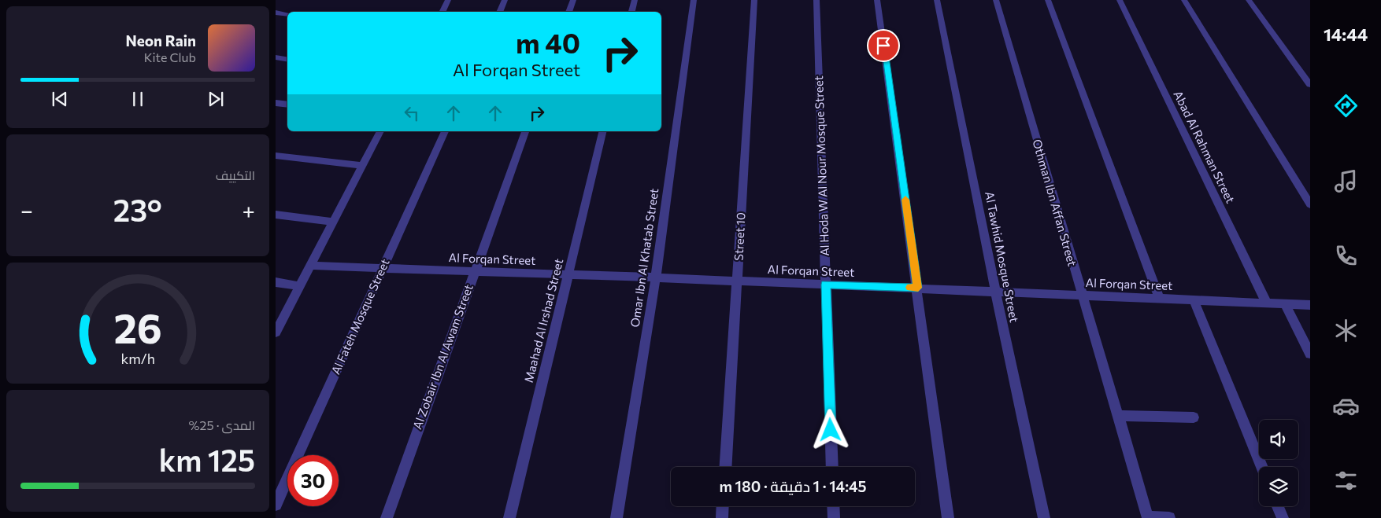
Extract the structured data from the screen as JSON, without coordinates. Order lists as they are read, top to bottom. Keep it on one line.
{"streets":{"street":["Abad Al Rahman Street","Al Hoda W Al Nour Mosque Street","Othman Ibn Affan Street","Street 10","Al Tawhid Mosque Street","Omar Ibn Al Khatab Street","Al Forqan Street","Al Fateh Mosque Street","Maahad Al Irshad Street","Al Zobair Ibn Al Awam Street"]},"crossings":[["Abad Al Rahman Street","Al Forqan Street"],["Al Hoda W Al Nour Mosque Street","Al Forqan Street"],["Othman Ibn Affan Street","Al Forqan Street"],["Street 10","Al Forqan Street"],["Al Tawhid Mosque Street","Al Forqan Street"],["Omar Ibn Al Khatab Street","Al Forqan Street"],["Al Forqan Street","Al Fateh Mosque Street"],["Al Forqan Street","Maahad Al Irshad Street"],["Al Forqan Street","Al Zobair Ibn Al Awam Street"]],"page":{"tabs":"14:44","turn":["40 m","Al Forqan Street"],"song":["Neon Rain","Kite Club"],"tile":["التكييف",["المدى · 25%","125 km"]],"heat":["−","23°","+"],"limit":"30","trip":"14:45 · 1 دقيقة · 180 m","gauge":["26","km/h"]}}
